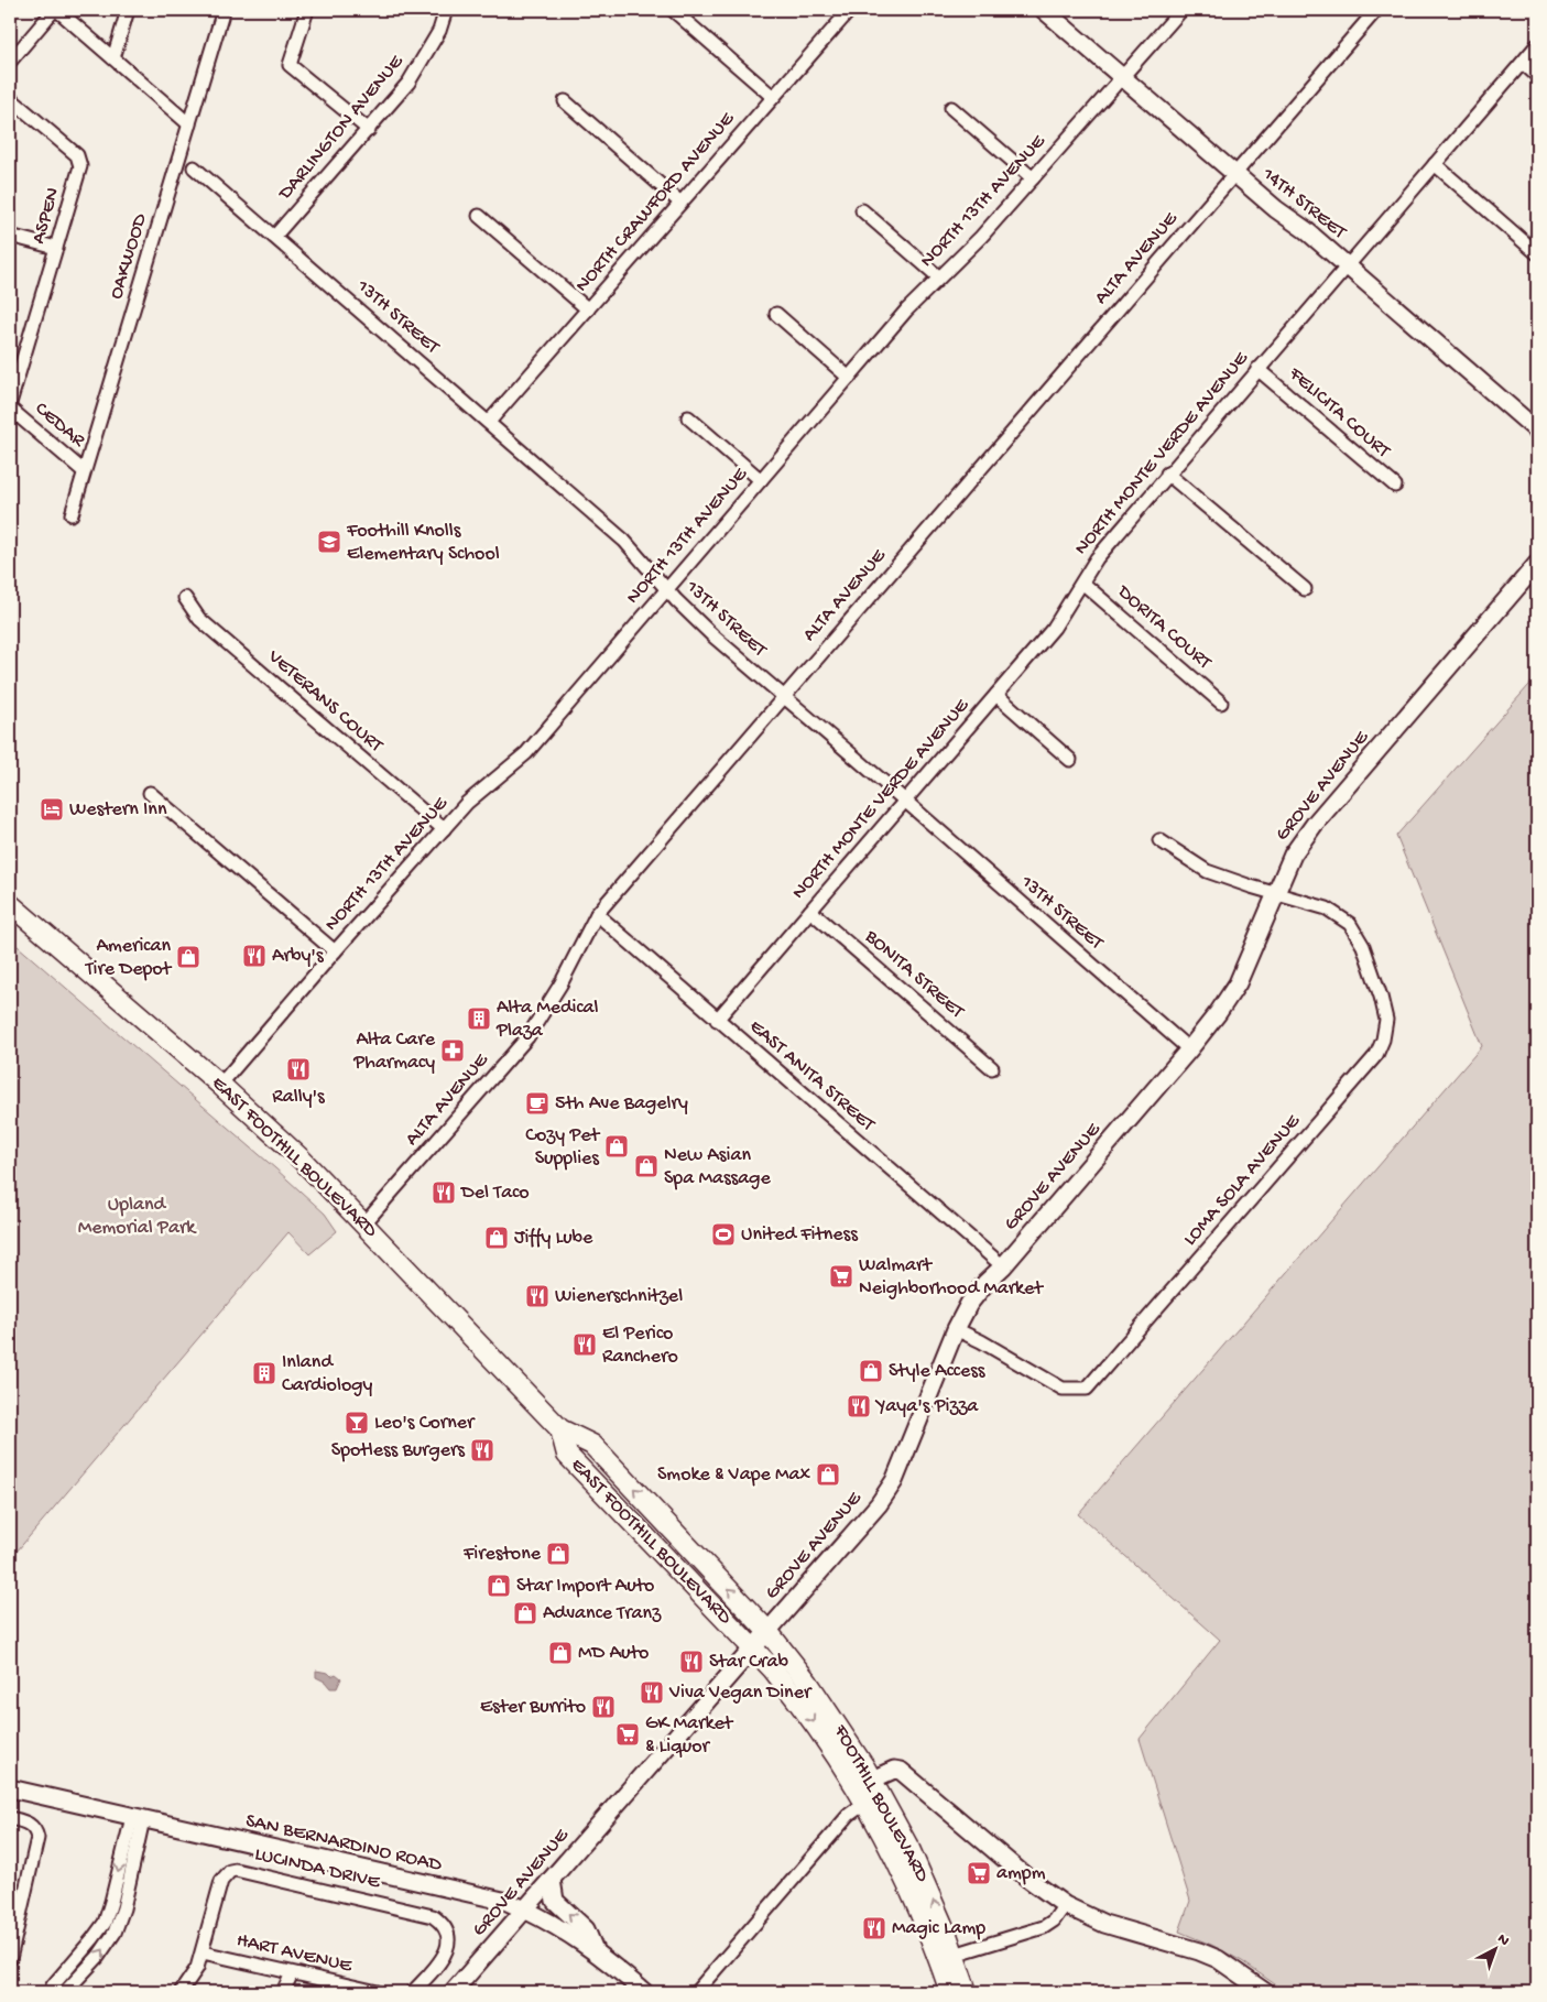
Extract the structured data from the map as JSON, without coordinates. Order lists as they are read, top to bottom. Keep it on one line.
{"streets":{"main road":["EAST FOOTHILL BOULEVARD","FOOTHILL BOULEVARD"],"street":["DARLINGTON AVENUE","NORTH 13TH AVENUE","NORTH CRAWFORD AVENUE","14TH STREET","ASPEN","OAKWOOD","ALTA AVENUE","13TH STREET","FELICITA COURT","CEDAR","NORTH MONTE VERDE AVENUE","DORITA COURT","VETERANS COURT","GROVE AVENUE","BONITA STREET","EAST ANITA STREET","LOMA SOLA AVENUE","SAN BERNARDINO ROAD","LUCINDA DRIVE","HART AVENUE"]},"crossings":[["DARLINGTON AVENUE","13TH STREET"],["NORTH 13TH AVENUE","14TH STREET"],["NORTH 13TH AVENUE","13TH STREET"],["NORTH 13TH AVENUE","VETERANS COURT"],["NORTH 13TH AVENUE","EAST FOOTHILL BOULEVARD"],["NORTH CRAWFORD AVENUE","13TH STREET"],["14TH STREET","ALTA AVENUE"],["14TH STREET","NORTH MONTE VERDE AVENUE"],["OAKWOOD","CEDAR"],["ALTA AVENUE","13TH STREET"],["ALTA AVENUE","EAST ANITA STREET"],["ALTA AVENUE","EAST FOOTHILL BOULEVARD"],["13TH STREET","NORTH MONTE VERDE AVENUE"],["13TH STREET","GROVE AVENUE"],["FELICITA COURT","NORTH MONTE VERDE AVENUE"],["NORTH MONTE VERDE AVENUE","DORITA COURT"],["NORTH MONTE VERDE AVENUE","BONITA STREET"],["NORTH MONTE VERDE AVENUE","EAST ANITA STREET"],["GROVE AVENUE","EAST ANITA STREET"],["GROVE AVENUE","EAST FOOTHILL BOULEVARD"],["GROVE AVENUE","LOMA SOLA AVENUE"],["GROVE AVENUE","FOOTHILL BOULEVARD"],["GROVE AVENUE","SAN BERNARDINO ROAD"],["EAST FOOTHILL BOULEVARD","FOOTHILL BOULEVARD"],["LUCINDA DRIVE","HART AVENUE"]],"parks":["Upland Memorial Park"],"places":{"school or university":["Foothill Knolls Elementary School"],"hotel":["Western Inn"],"restaurant":["Arby's","Rally's","Del Taco","Wienerschnitzel","El Perico Ranchero","Yaya's Pizza","Spotless Burgers","Star Crab","Viva Vegan Diner","Ester Burrito","Magic Lamp"],"shop":["American Tire Depot","Cozy Pet Supplies","New Asian Spa Massage","Jiffy Lube","Style Access","Smoke & Vape Max","Firestone","Star Import Auto","Advance Tranz","MD Auto"],"building":["Alta Medical Plaza","Inland Cardiology"],"pharmacy":["Alta Care Pharmacy"],"cafe":["5th Ave Bagelry"],"sports":["United Fitness"],"supermarket":["Walmart Neighborhood Market","GK Market & Liquor","ampm"],"bar":["Leo's Corner"]},"north":"top right"}
